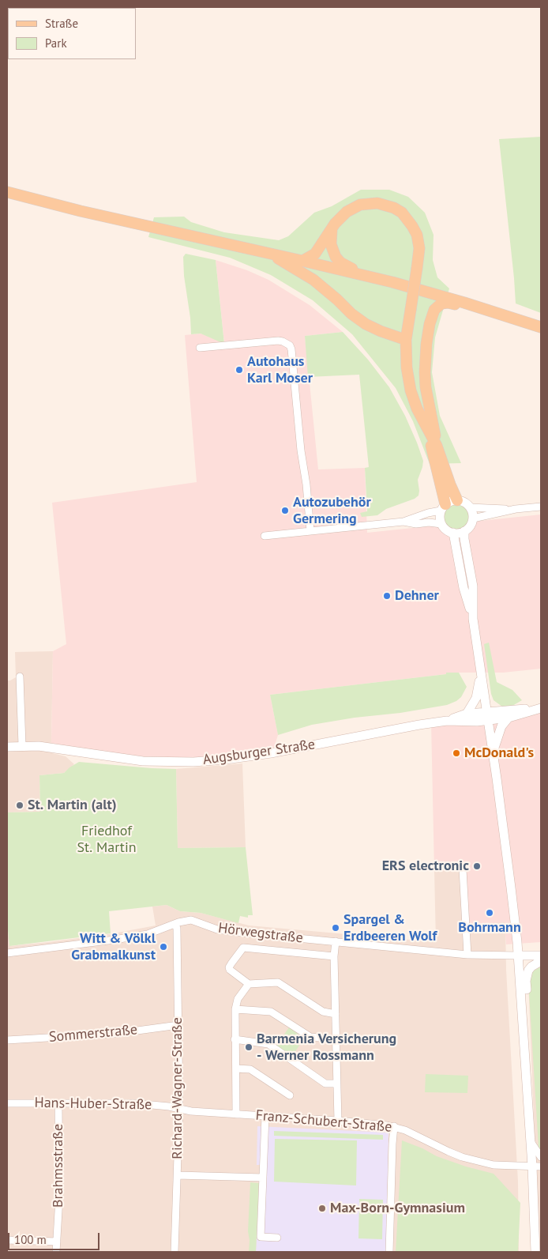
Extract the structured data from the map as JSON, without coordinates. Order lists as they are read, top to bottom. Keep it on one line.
{"streets":{"main road":["Augsburger Straße"],"street":["Hörwegstraße","Sommerstraße","Richard-Wagner-Straße","Hans-Huber-Straße","Franz-Schubert-Straße","Brahmsstraße"]},"crossings":[["Hörwegstraße","Richard-Wagner-Straße"],["Sommerstraße","Richard-Wagner-Straße"],["Richard-Wagner-Straße","Hans-Huber-Straße"],["Richard-Wagner-Straße","Franz-Schubert-Straße"],["Hans-Huber-Straße","Franz-Schubert-Straße"],["Hans-Huber-Straße","Brahmsstraße"]],"parks":["Friedhof St. Martin"],"places":["Autohaus Karl Moser","Autozubehör Germering","Dehner","McDonald's","St. Martin (alt)","ERS electronic","Bohrmann","Spargel & Erdbeeren Wolf","Witt & Völkl Grabmalkunst","Barmenia Versicherung - Werner Rossmann","Max-Born-Gymnasium"],"legend":["Straße","Park"],"scale_bar":"100 m"}
